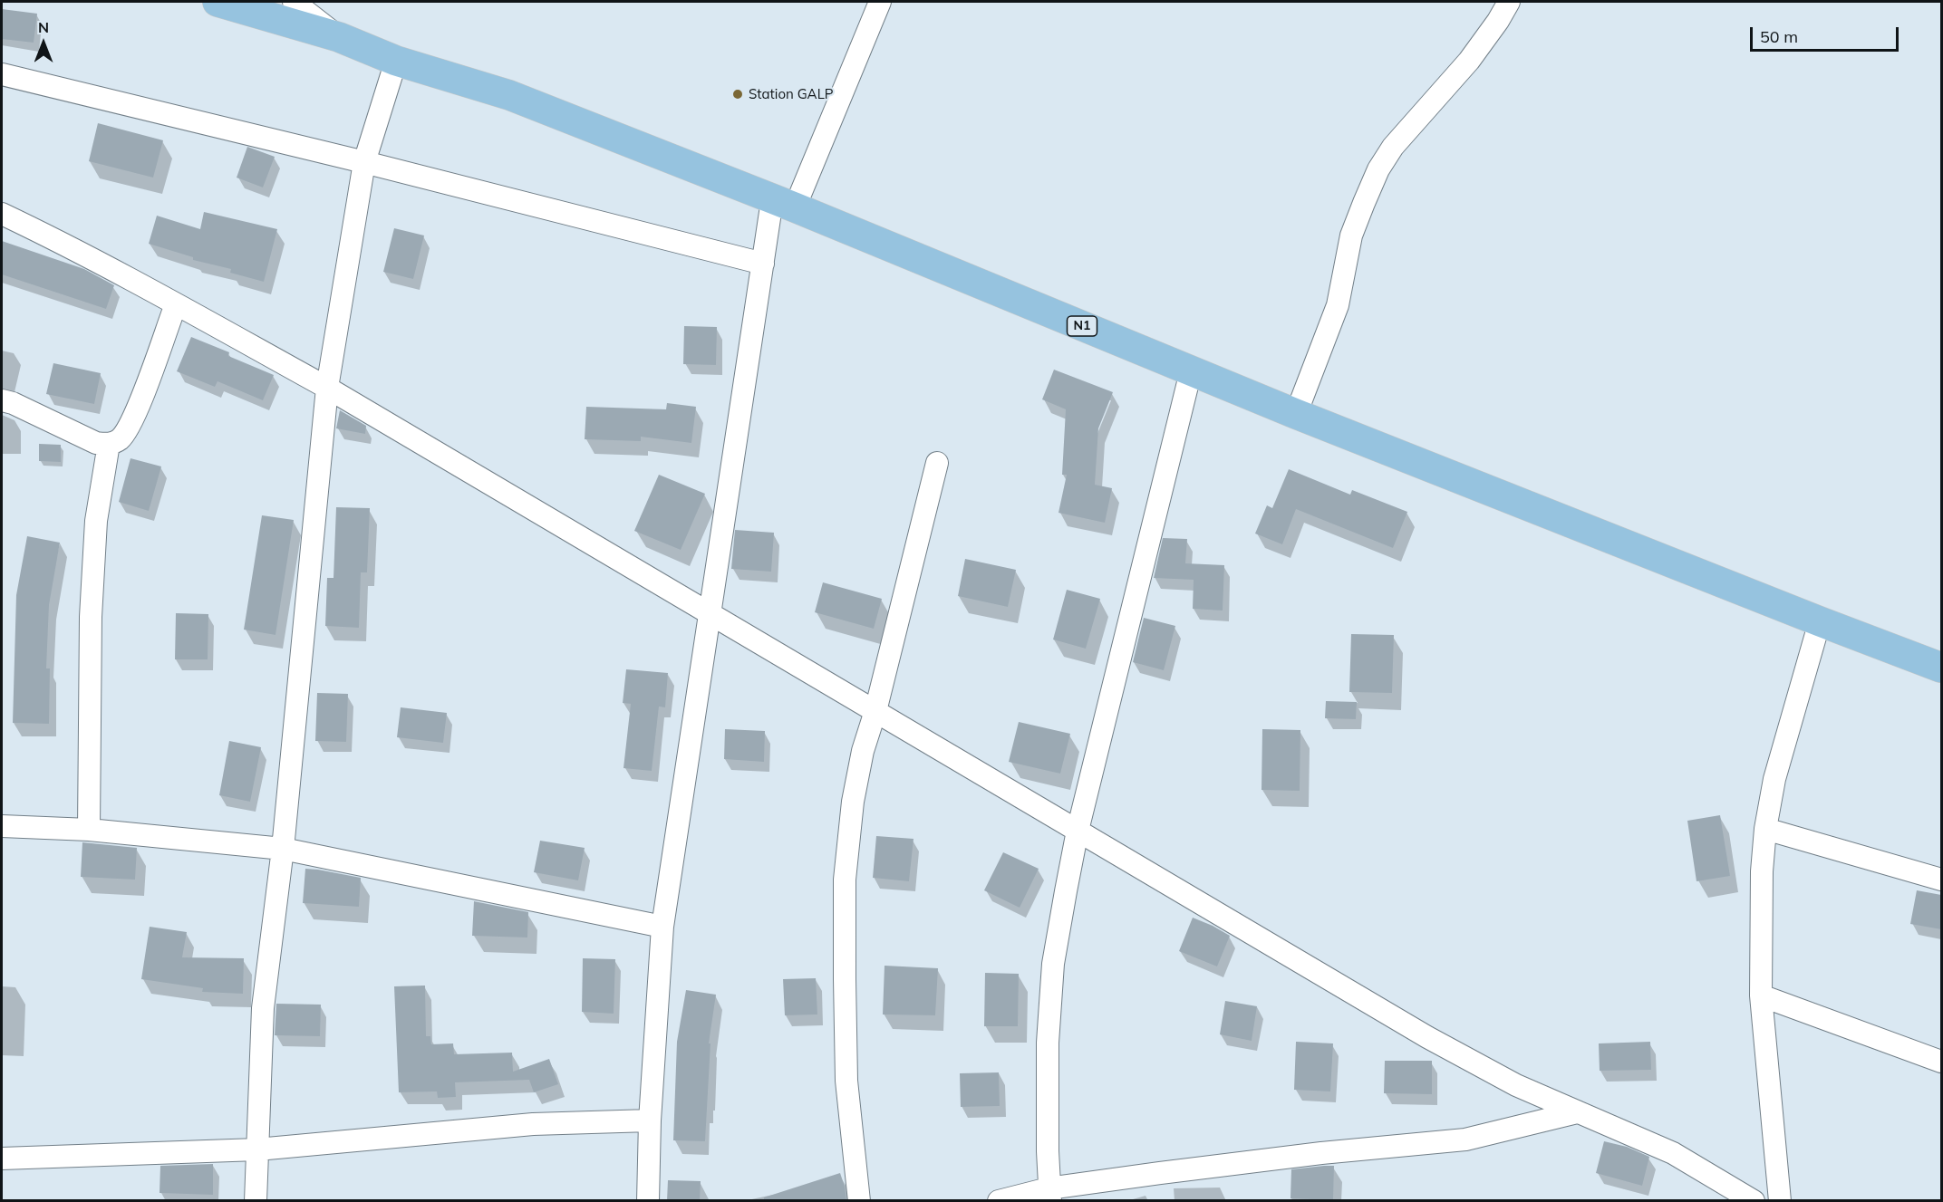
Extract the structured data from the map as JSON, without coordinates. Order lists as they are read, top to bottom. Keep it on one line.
{"streets":{"main road":["N1"]},"places":["Station GALP"],"scale_bar":"50 m","north":"top"}
